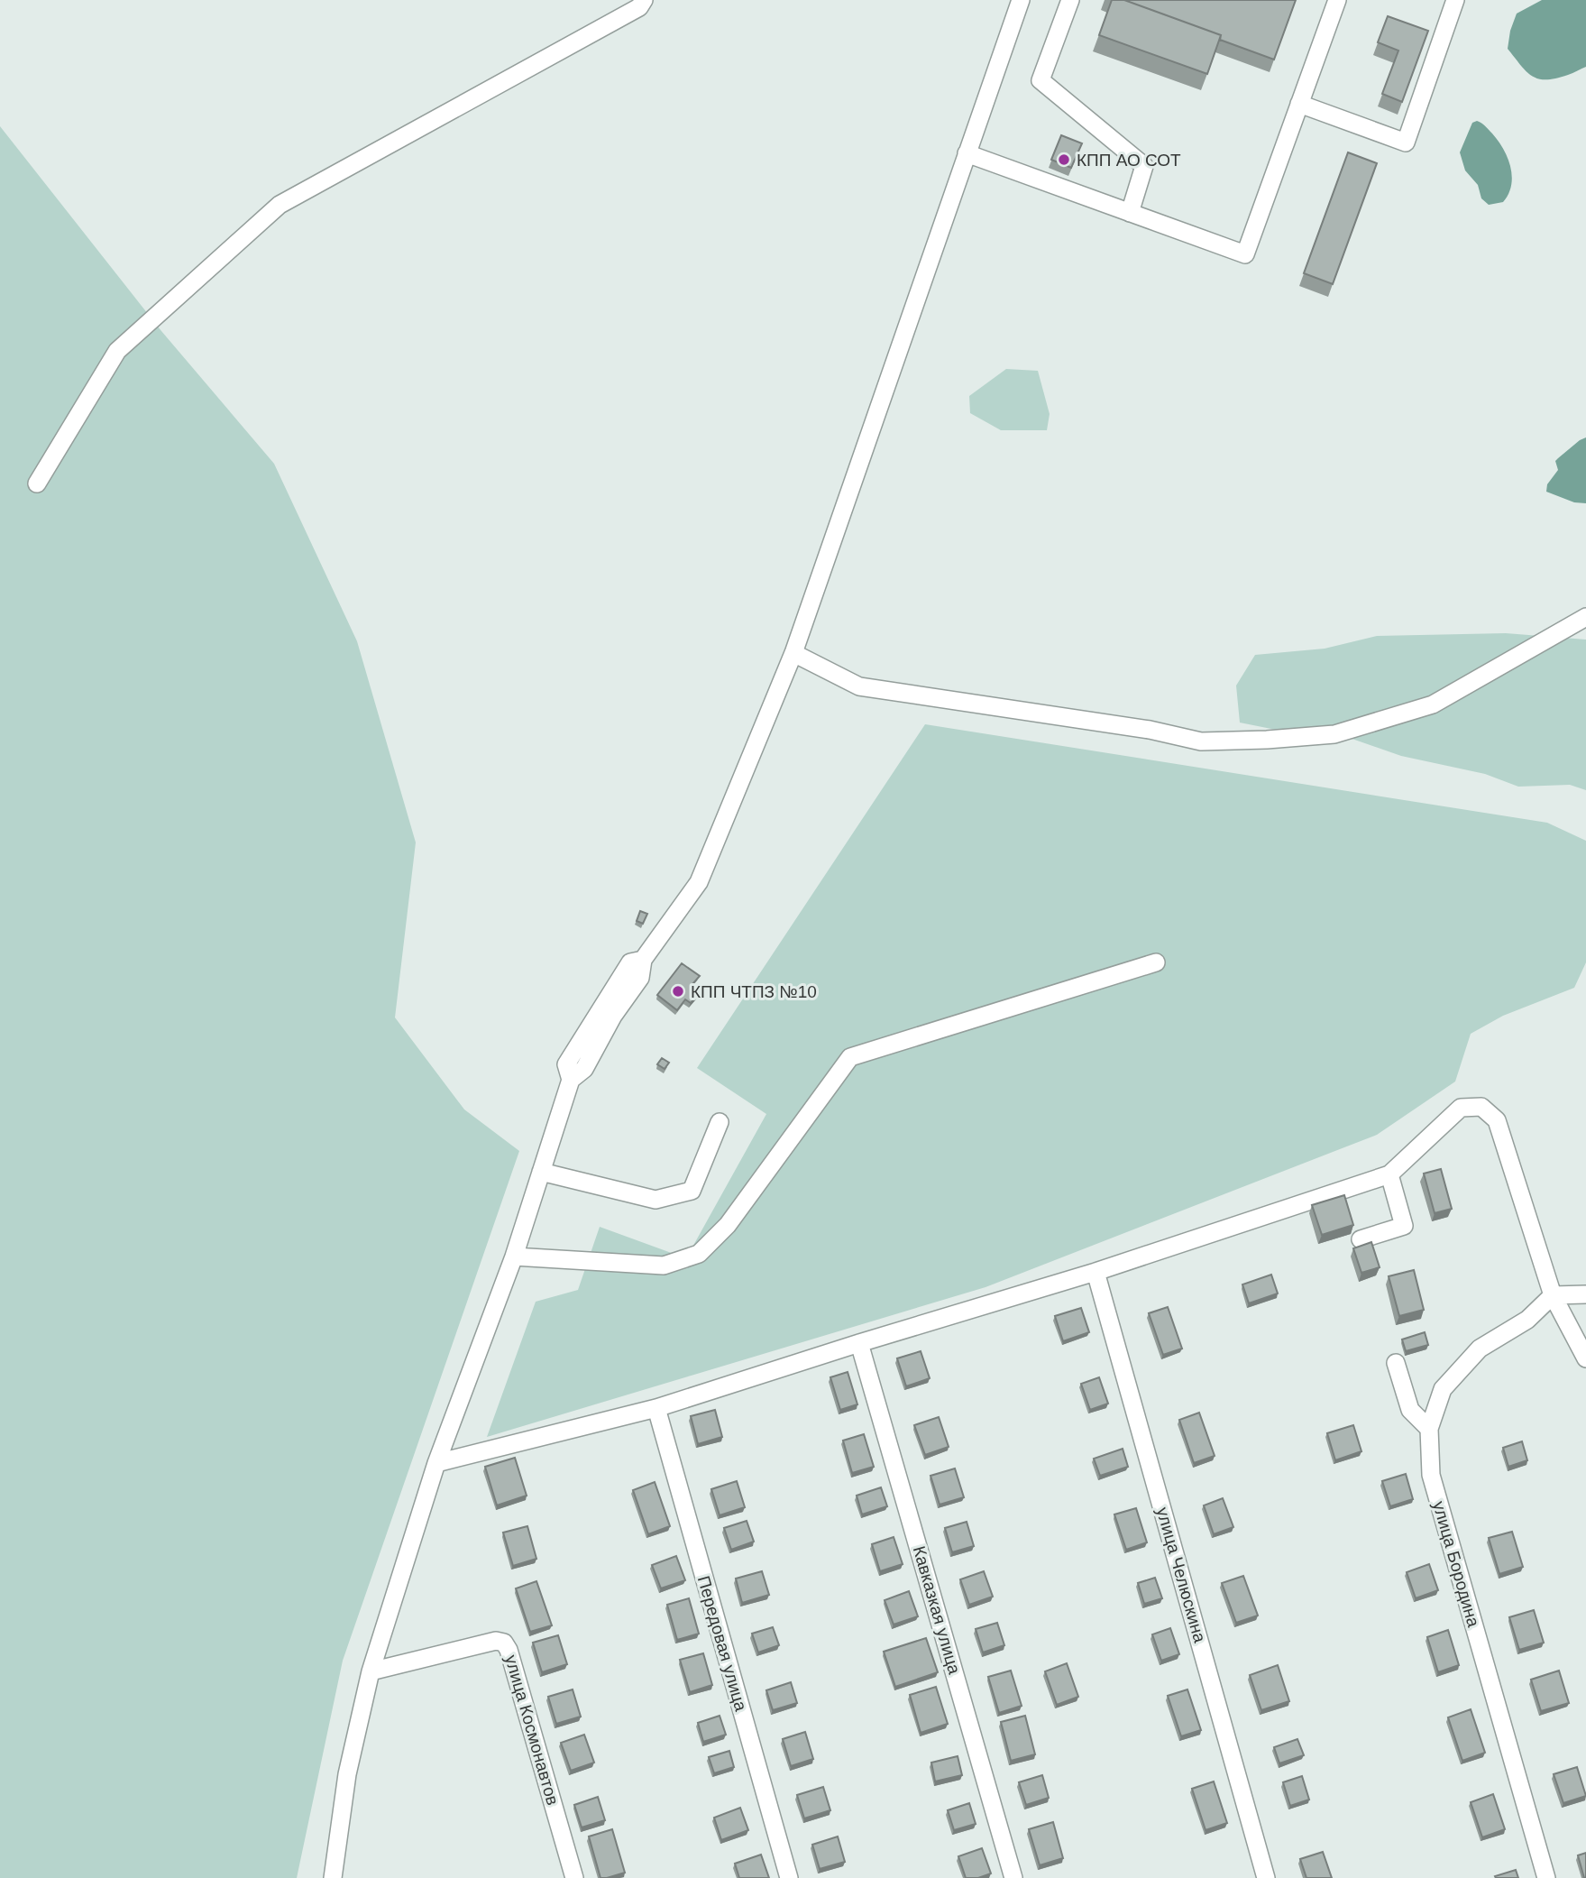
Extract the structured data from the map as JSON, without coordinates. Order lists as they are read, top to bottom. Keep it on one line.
{"streets":{"street":["улица Бородина","улица Челюскина","Кавказкая улица","Передовая улица","улица Космонавтов"]},"places":["КПП АО СОТ","КПП ЧТПЗ №10"]}
